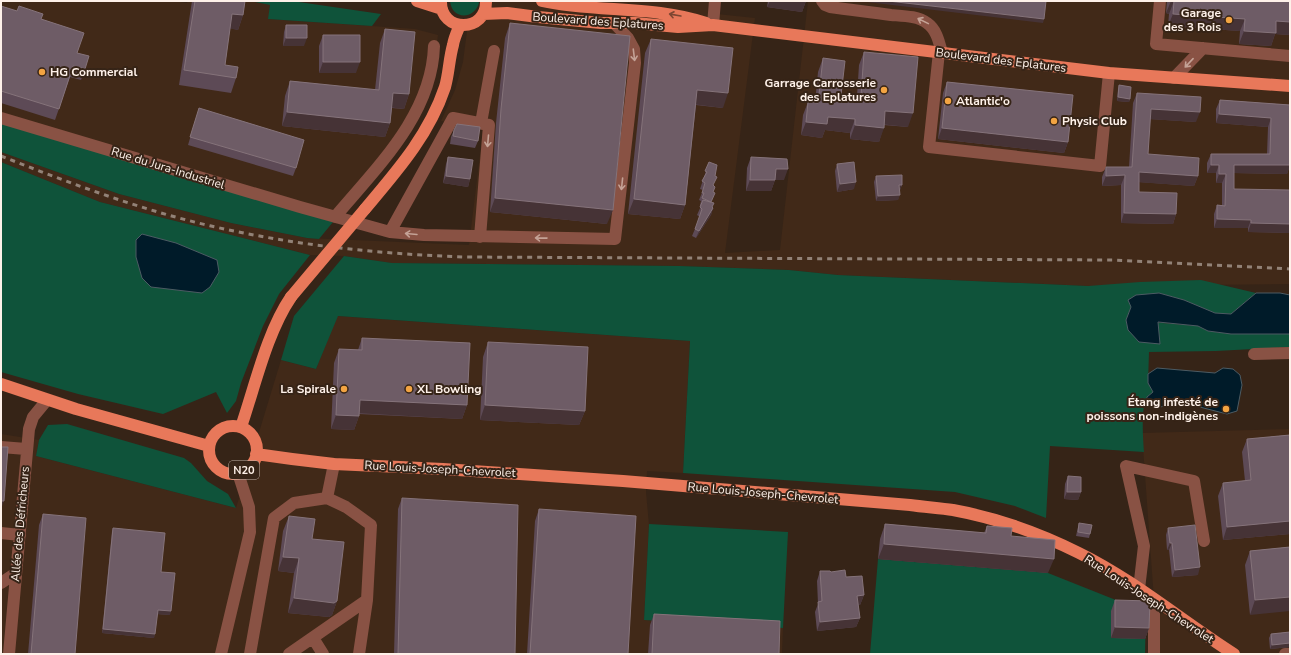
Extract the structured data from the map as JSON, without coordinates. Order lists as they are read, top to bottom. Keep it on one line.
{"streets":{"main road":["Boulevard des Eplatures","Rue Louis-Joseph-Chevrolet","N20"],"street":["Rue du Jura-Industriel","Allée des Défricheurs"]},"crossings":[["Boulevard des Eplatures","Rue du Jura-Industriel"],["Rue Louis-Joseph-Chevrolet","N20"]],"places":["Garage des 3 Rois","HG Commercial","Garrage Carrosserie des Eplatures","Atlantic'o","Physic Club","La Spirale","XL Bowling","Étang infesté de poissons non-indigènes"]}
